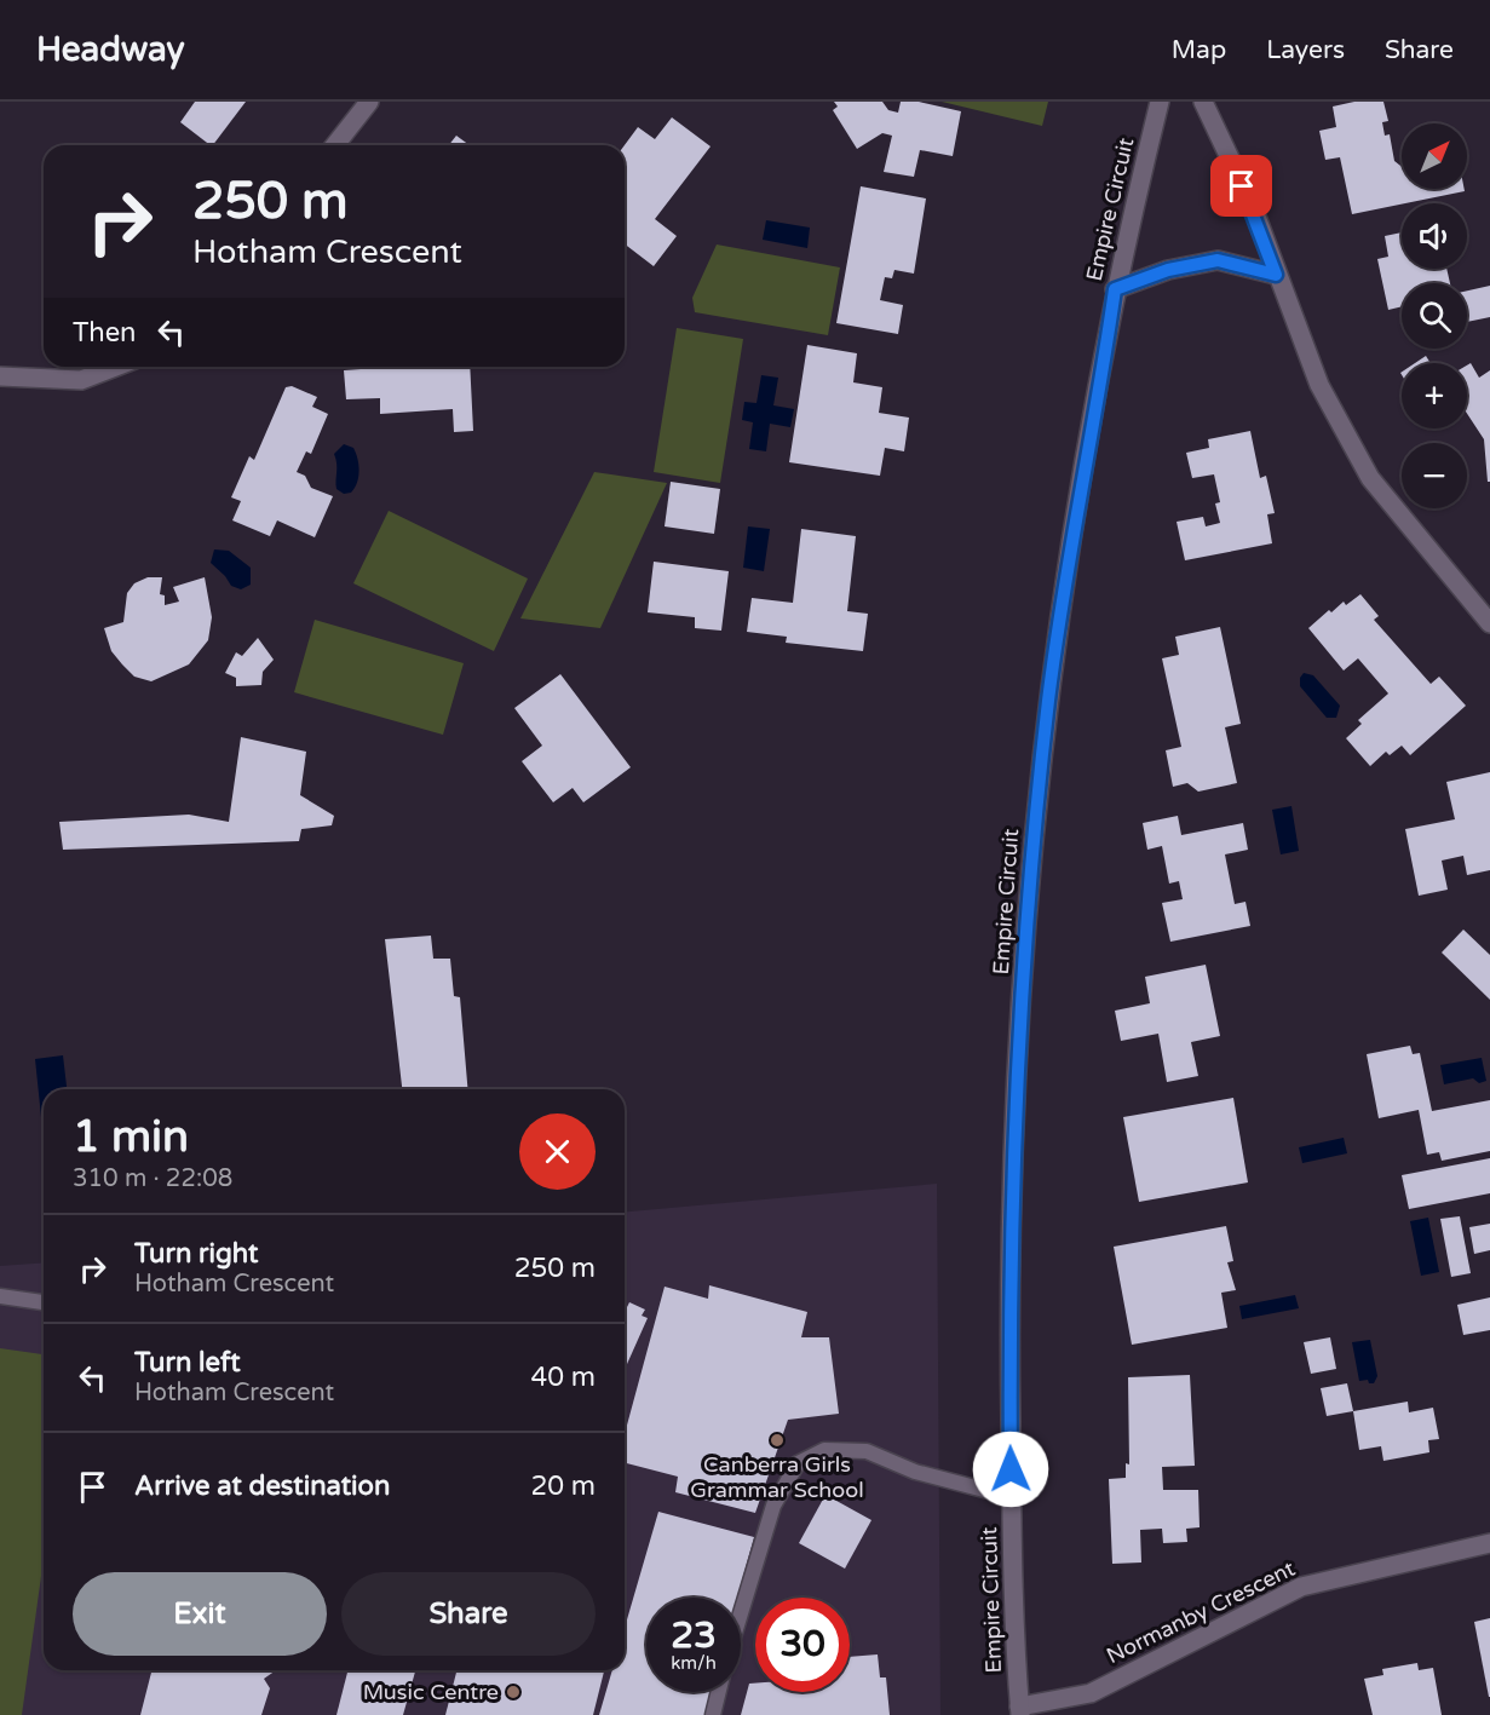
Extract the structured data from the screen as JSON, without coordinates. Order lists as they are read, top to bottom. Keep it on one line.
{"streets":{"street":["Empire Circuit","Normanby Crescent"]},"crossings":[["Empire Circuit","Normanby Crescent"]],"places":["Canberra Girls Grammar School","Music Centre"],"north":"top right","page":{"header":"Headway","nav":["Map","Layers","Share"],"map_buttons":["+","−"],"turn":["250 m","Hotham Crescent"],"then":"Then","heading":["1 min","310 m · 22:08"],"list":[{"name":"Turn right","note":"Hotham Crescent","value":"250 m"},{"name":"Turn left","note":"Hotham Crescent","value":"40 m"},{"name":"Arrive at destination","value":"20 m"}],"buttons":["Exit","Share"],"speed":"23 km/h","limit":"30"}}
